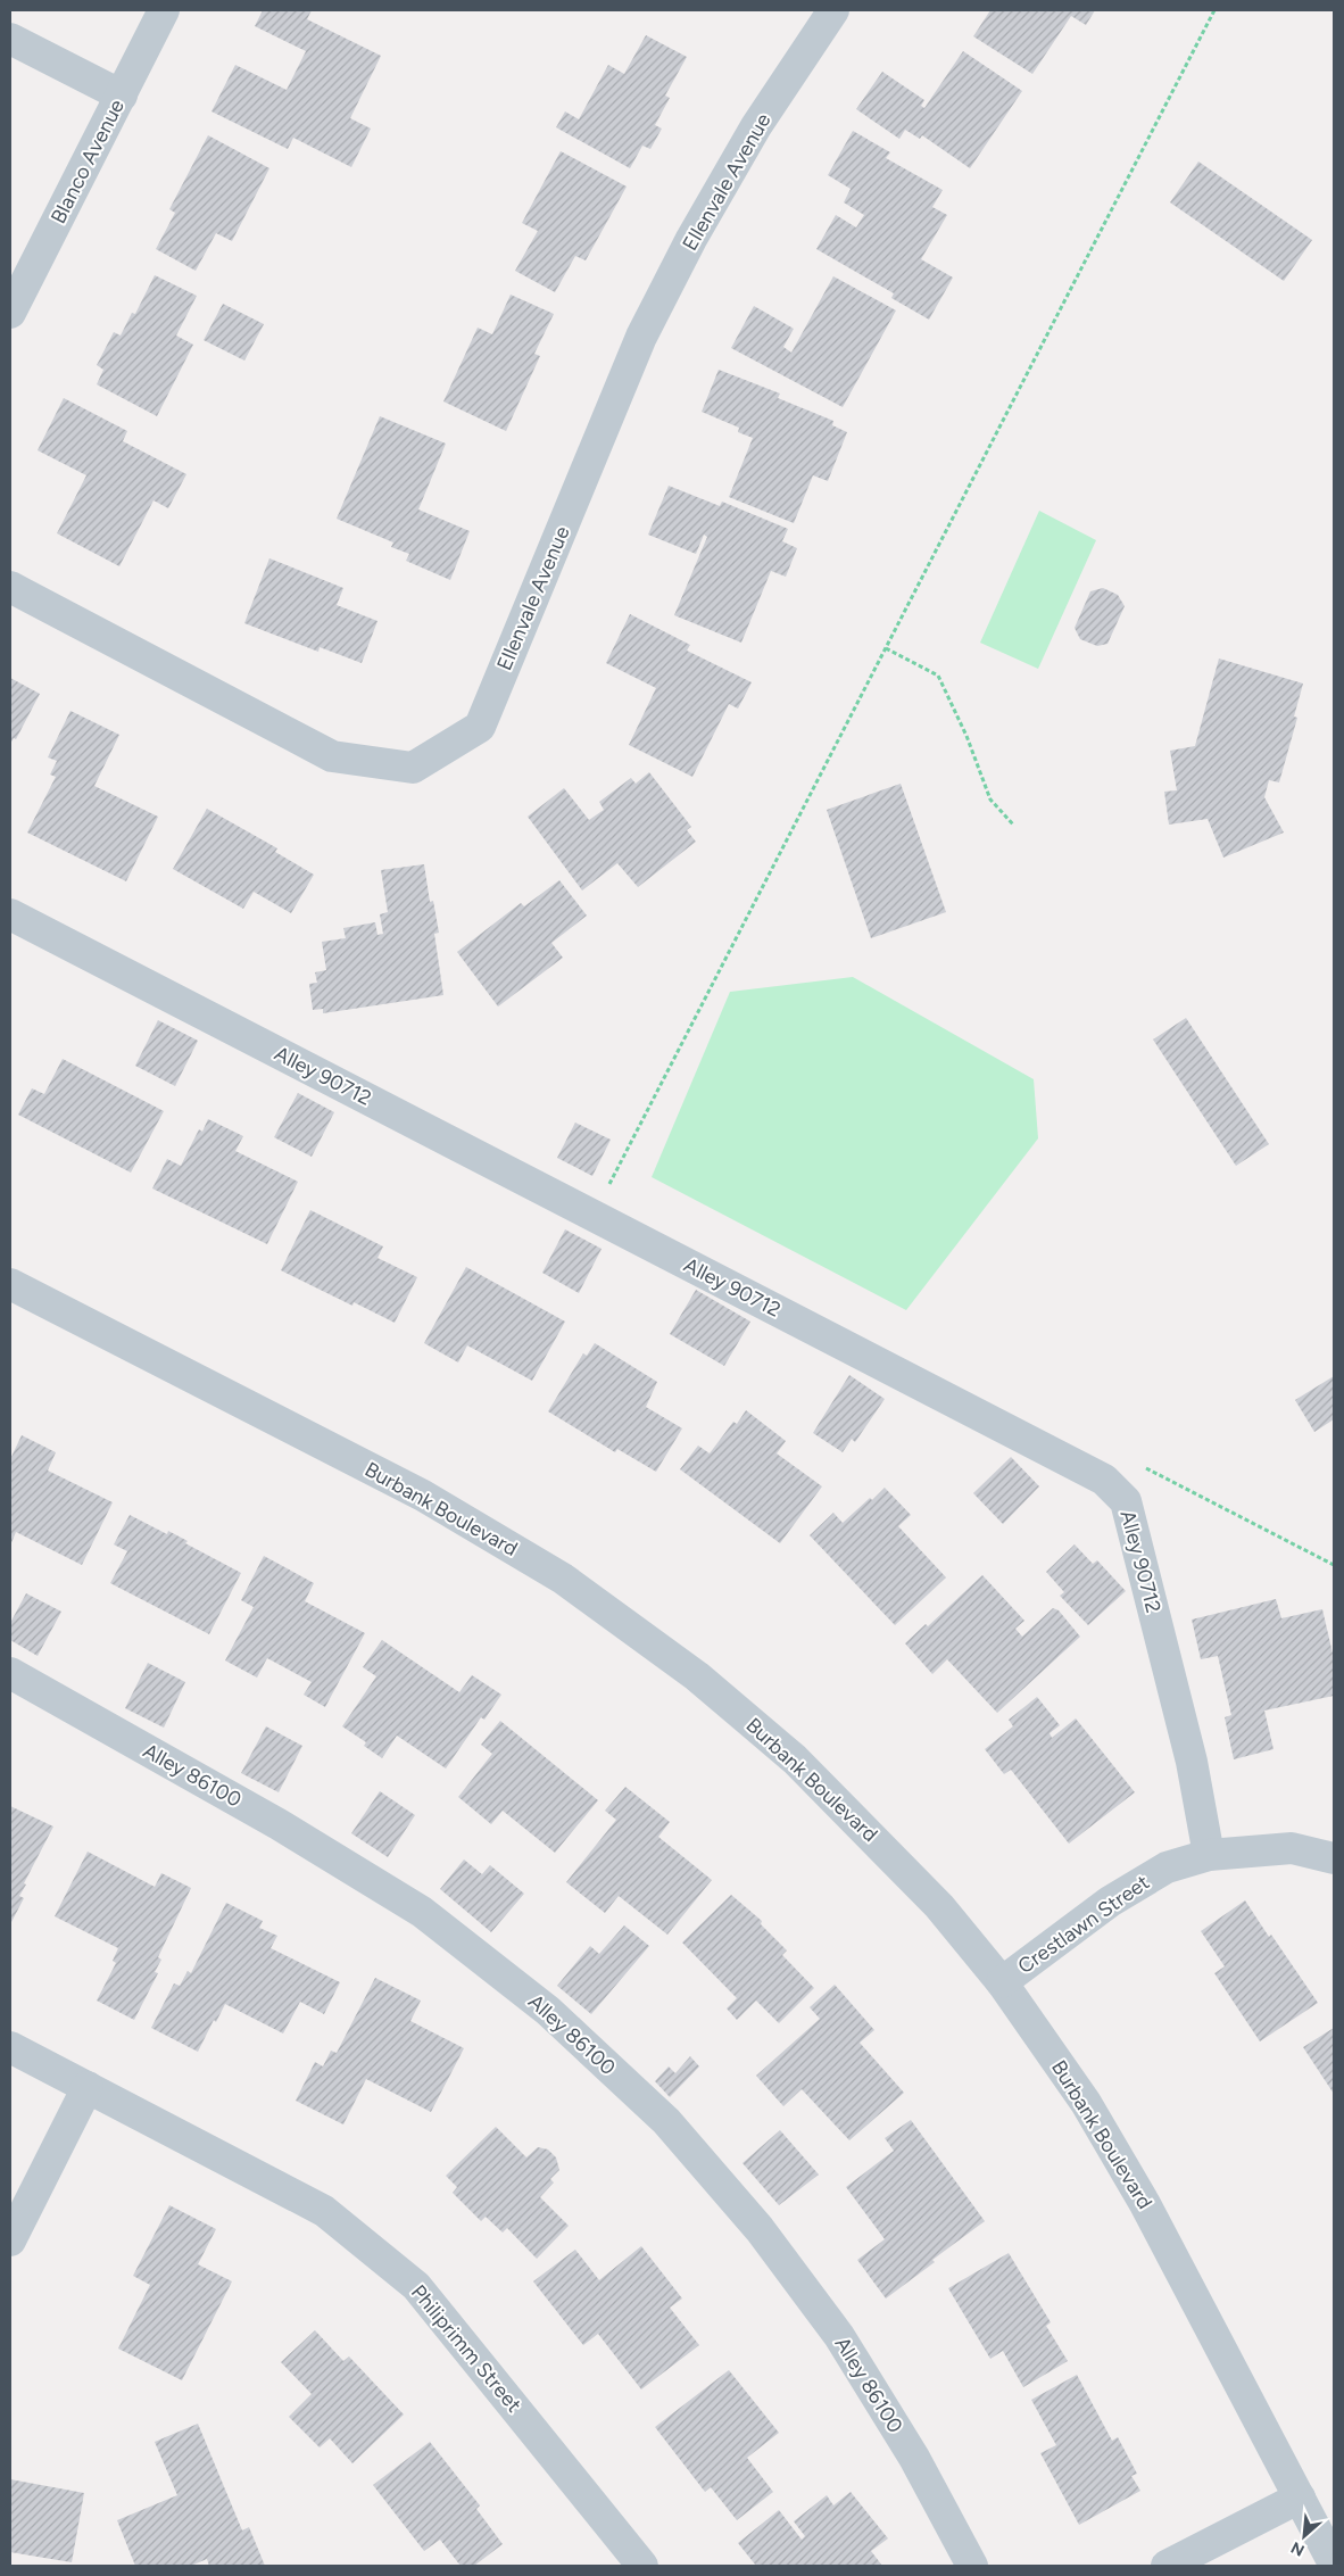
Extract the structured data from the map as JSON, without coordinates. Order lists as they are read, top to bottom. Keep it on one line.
{"streets":{"street":["Blanco Avenue","Ellenvale Avenue","Alley 90712","Burbank Boulevard","Alley 86100","Crestlawn Street","Philiprimm Street"]},"crossings":[["Alley 90712","Crestlawn Street"],["Burbank Boulevard","Crestlawn Street"]],"north":"bottom left"}
